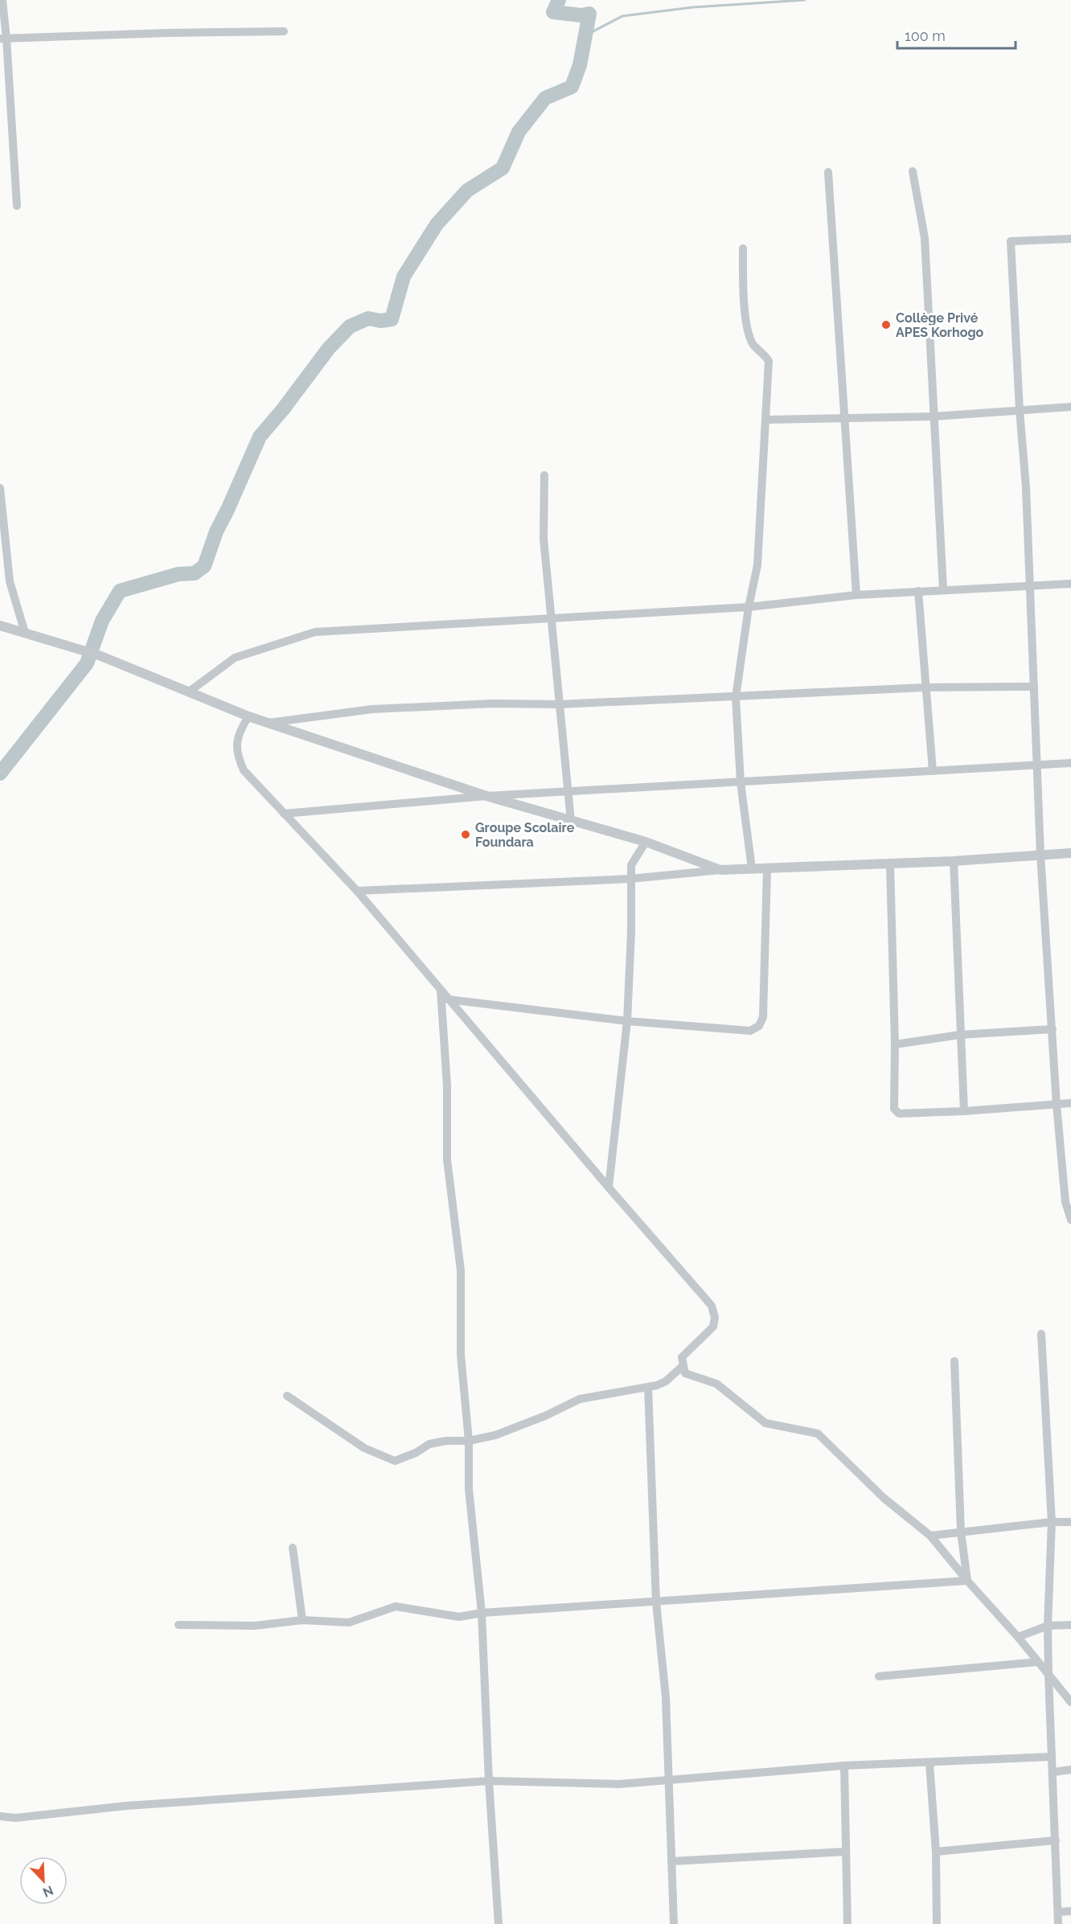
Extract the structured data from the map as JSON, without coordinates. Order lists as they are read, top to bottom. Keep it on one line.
{"places":["Collège Privé APES Korhogo","Groupe Scolaire Foundara"],"scale_bar":"100 m","north":"bottom right"}
